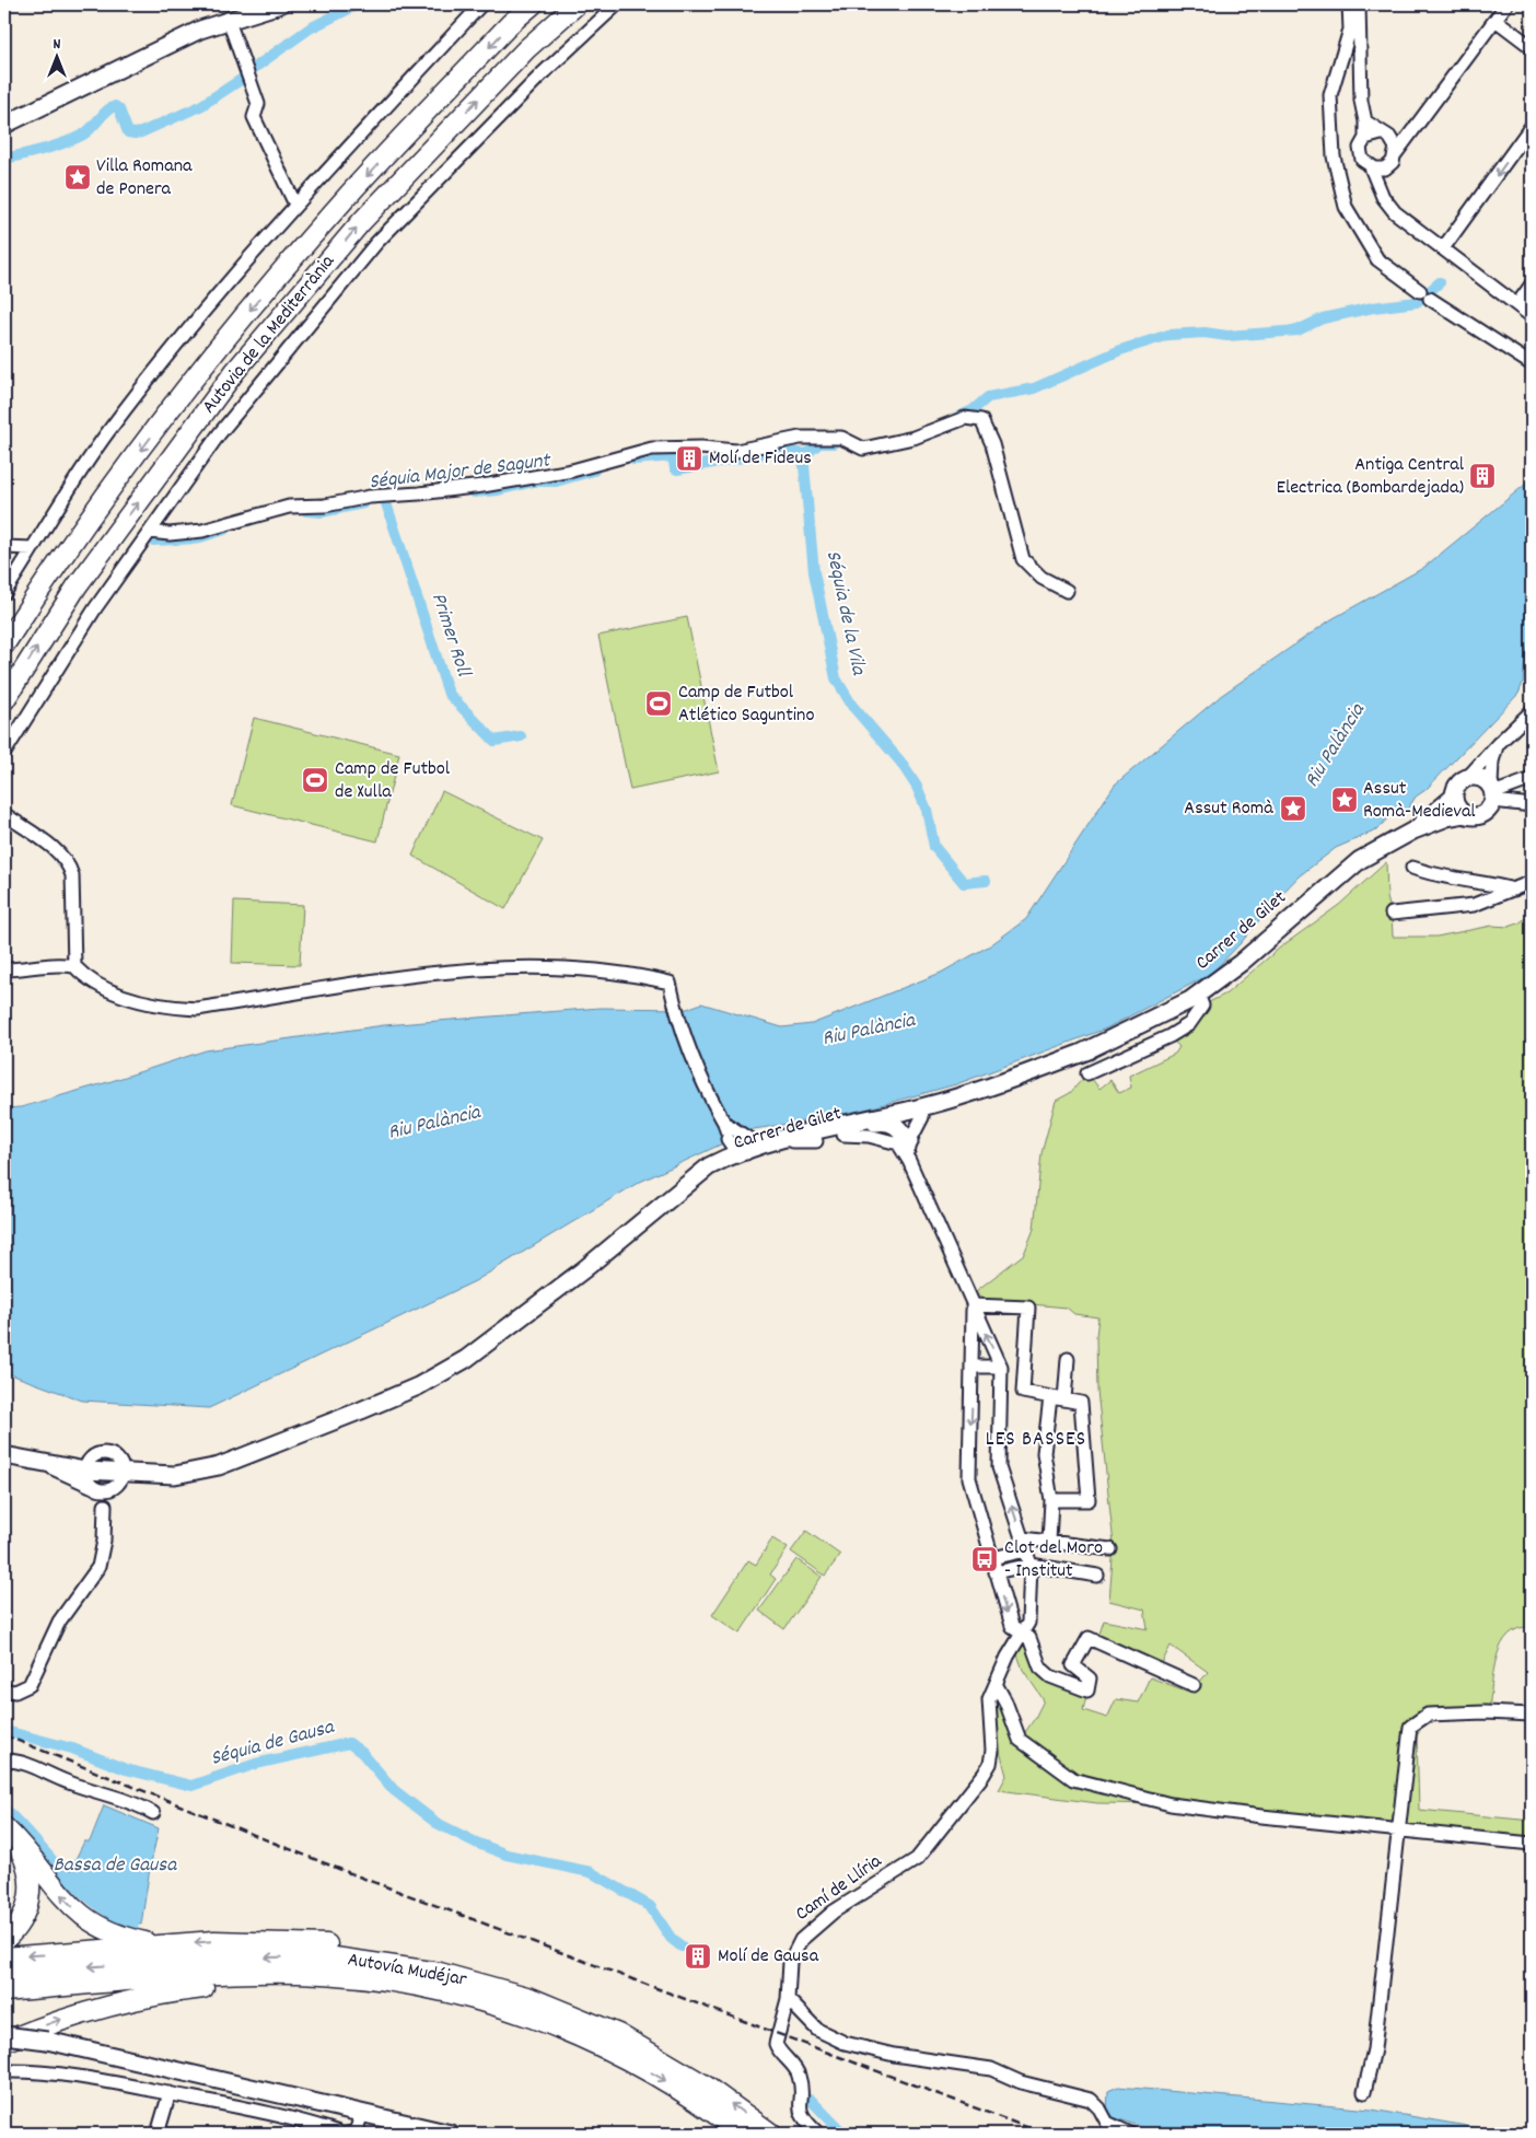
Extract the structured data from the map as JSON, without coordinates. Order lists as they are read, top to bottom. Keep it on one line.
{"streets":{"highway":["Autovia de la Mediterrània","Autovía Mudéjar"],"main road":["Carrer de Gilet"],"street":["Camí de Llíria"]},"districts":["LES BASSES"],"water":["Séquia Major de Sagunt","Séquia de la Vila","Primer Roll","Riu Palància","Séquia de Gausa","Bassa de Gausa"],"places":{"place":["Villa Romana de Ponera","Assut Romà-Medieval","Assut Romà"],"building":["Molí de Fideus","Antiga Central Electrica (Bombardejada)","Molí de Gausa"],"sports":["Camp de Futbol Atlético Saguntino","Camp de Futbol de Xulla"],"bus stop":["Clot del Moro - Institut"]},"north":"top"}
